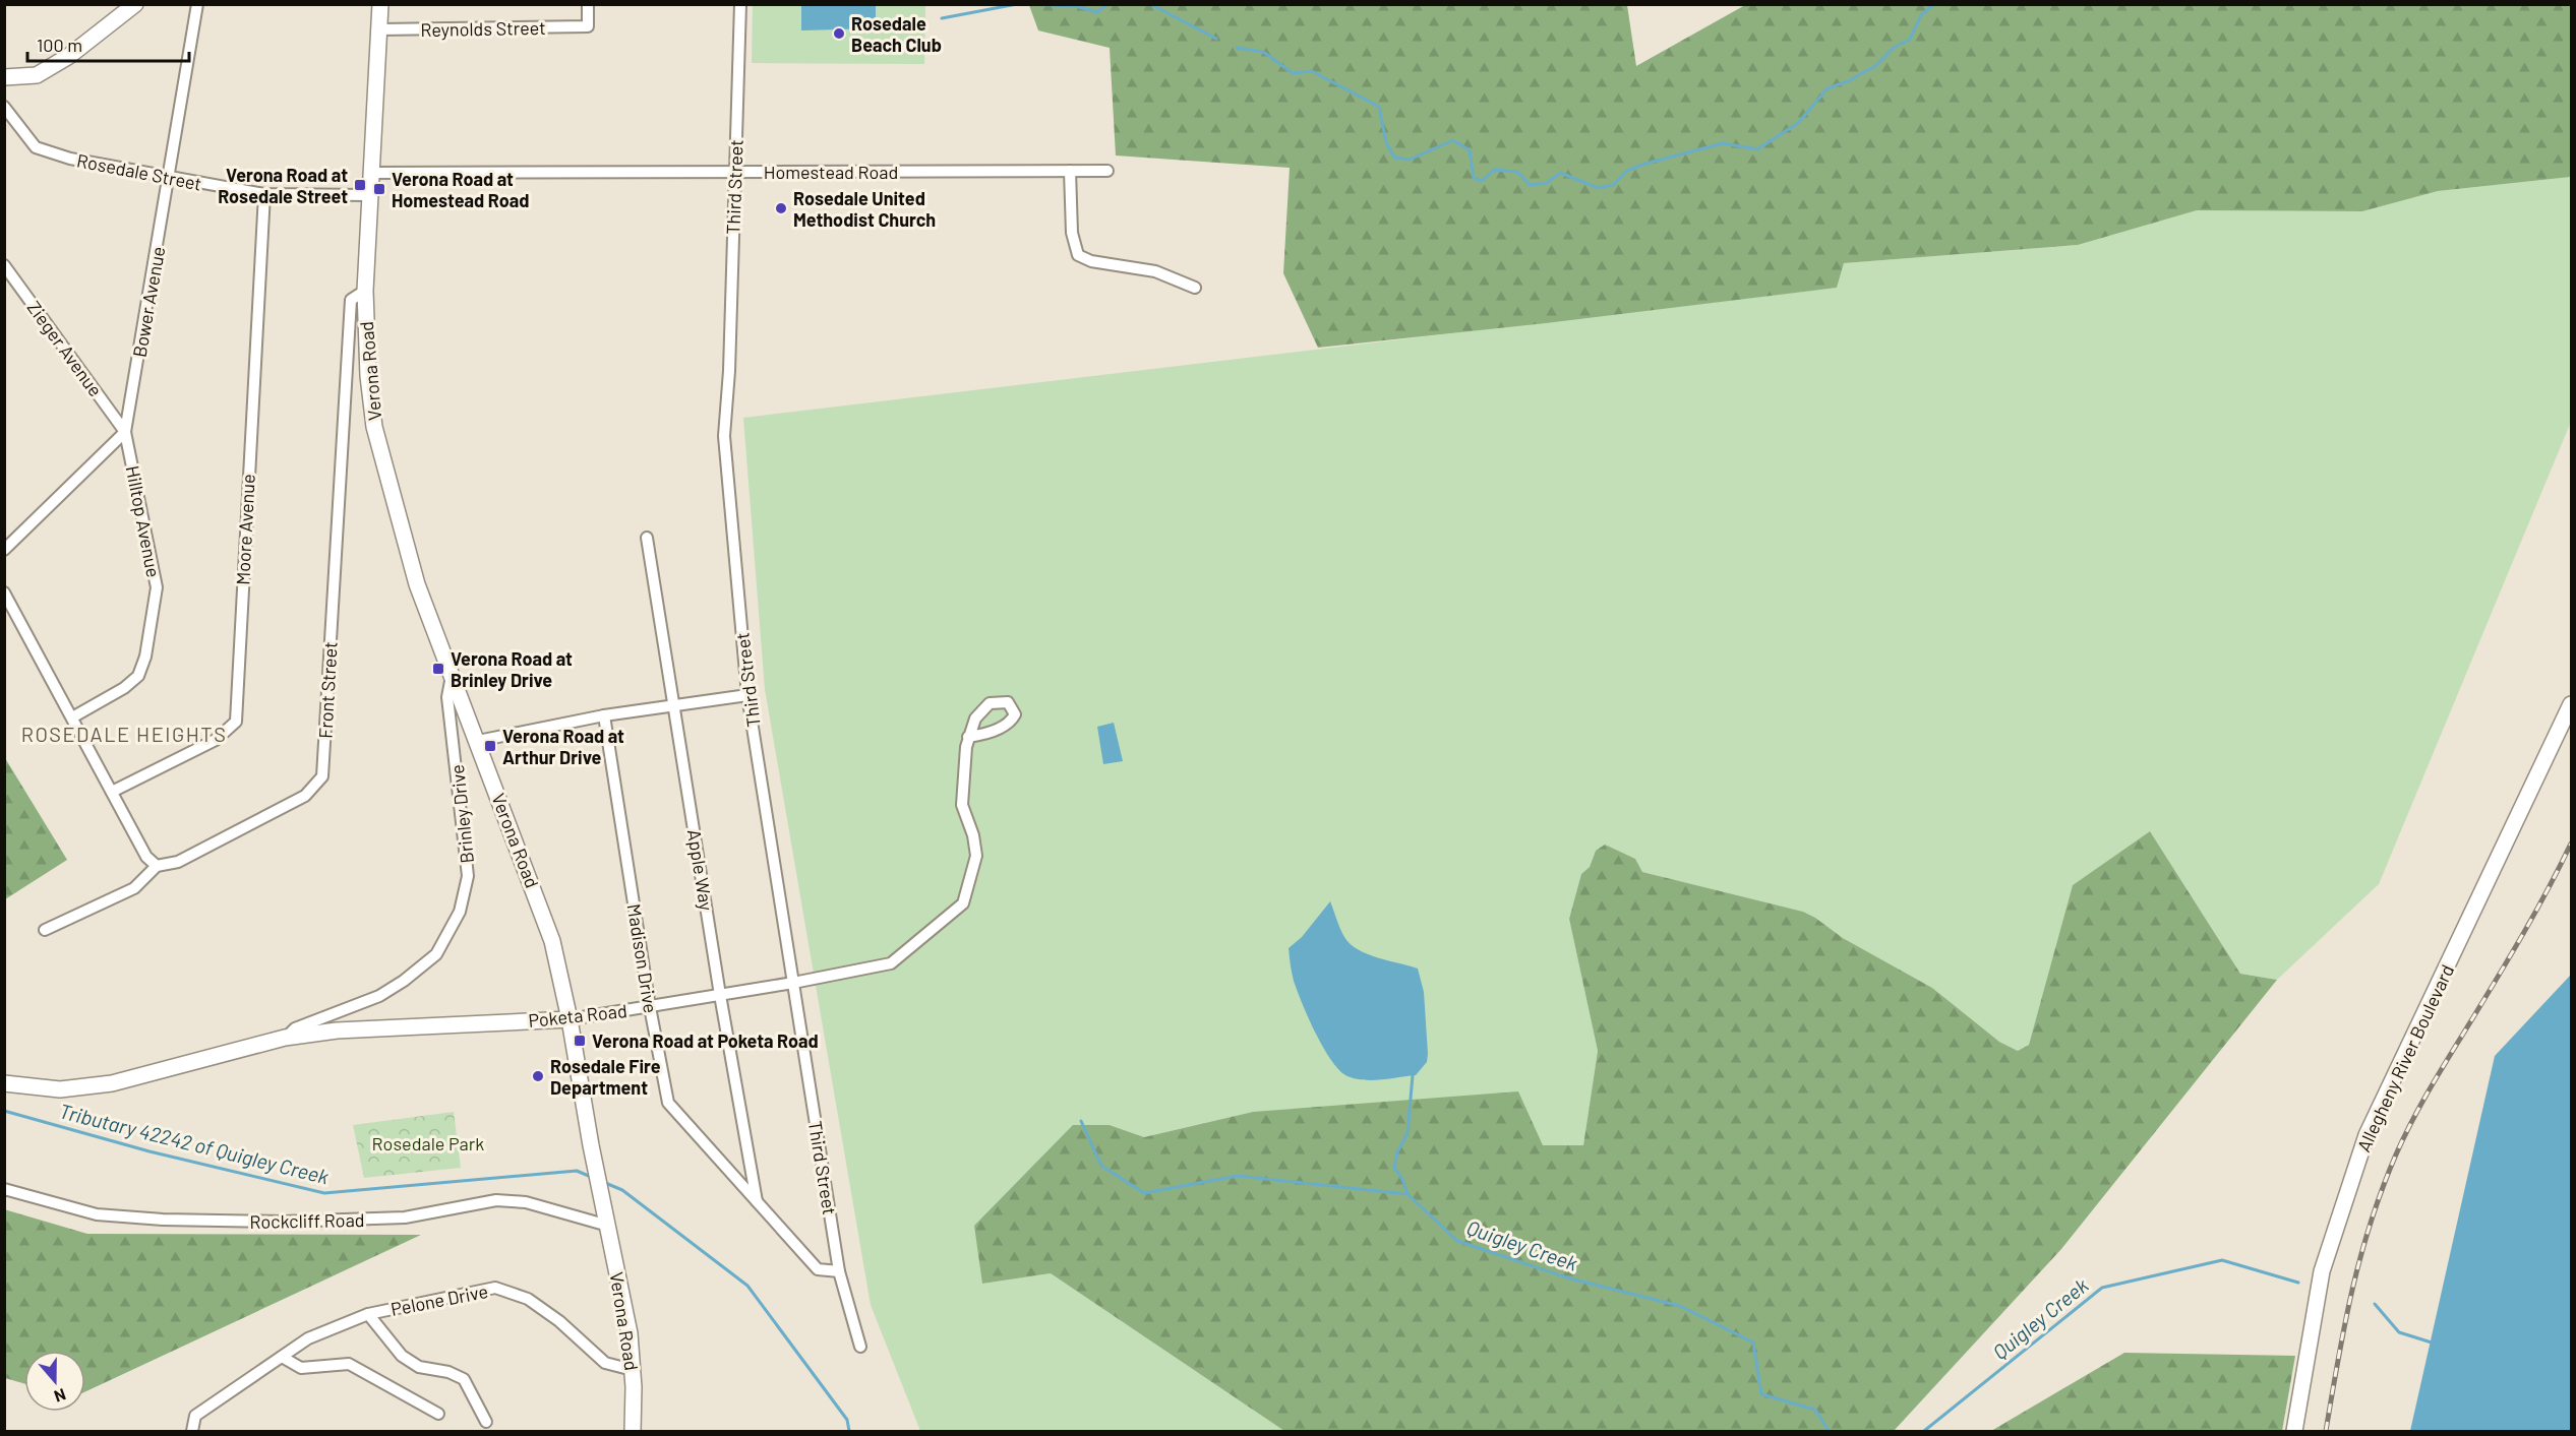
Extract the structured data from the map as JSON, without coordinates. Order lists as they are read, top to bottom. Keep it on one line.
{"streets":{"street":["Reynolds Street","Rosedale Street","Homestead Road","Third Street","Bower Avenue","Zieger Avenue","Verona Road","Hilltop Avenue","Moore Avenue","Front Street","Brinley Drive","Apple Way","Madison Drive","Poketa Road","Allegheny River Boulevard","Rockcliff Road","Pelone Drive"]},"crossings":[["Reynolds Street","Verona Road"],["Rosedale Street","Bower Avenue"],["Rosedale Street","Verona Road"],["Rosedale Street","Moore Avenue"],["Homestead Road","Third Street"],["Homestead Road","Verona Road"],["Third Street","Madison Drive"],["Third Street","Poketa Road"],["Bower Avenue","Zieger Avenue"],["Bower Avenue","Hilltop Avenue"],["Zieger Avenue","Hilltop Avenue"],["Verona Road","Front Street"],["Verona Road","Brinley Drive"],["Verona Road","Poketa Road"],["Verona Road","Rockcliff Road"],["Verona Road","Pelone Drive"],["Brinley Drive","Poketa Road"],["Apple Way","Madison Drive"],["Apple Way","Poketa Road"],["Madison Drive","Poketa Road"]],"districts":["ROSEDALE HEIGHTS"],"water":["Tributary 42242 of Quigley Creek","Quigley Creek"],"parks":["Rosedale Park"],"places":{"other":["Rosedale Beach Club","Rosedale United Methodist Church","Rosedale Fire Department"],"transit":["Verona Road at Rosedale Street","Verona Road at Homestead Road","Verona Road at Brinley Drive","Verona Road at Arthur Drive","Verona Road at Poketa Road"]},"scale_bar":"100 m","north":"bottom"}
